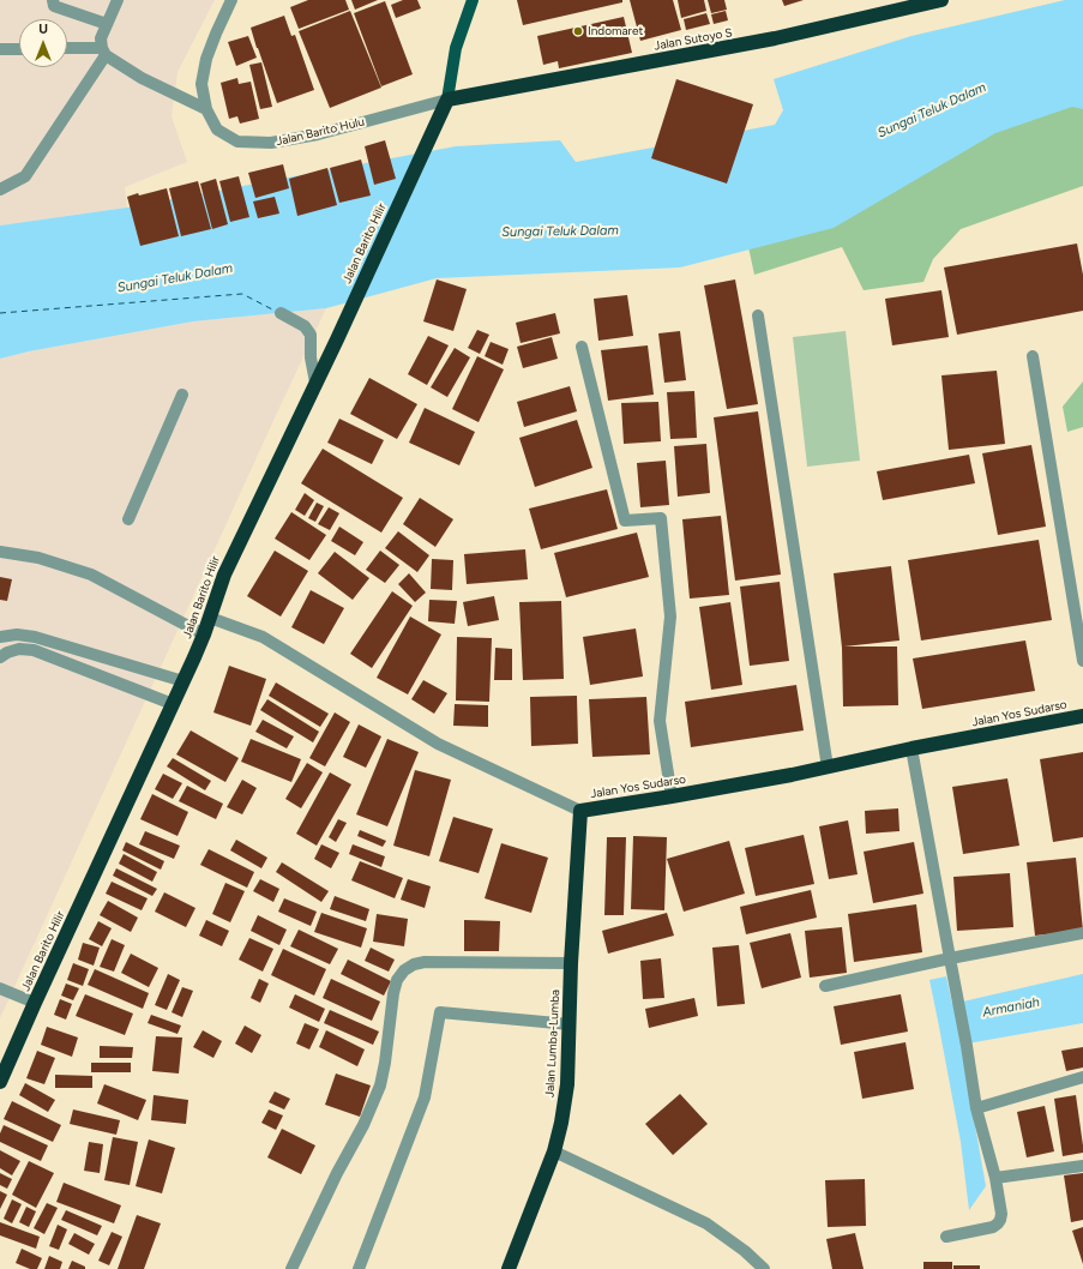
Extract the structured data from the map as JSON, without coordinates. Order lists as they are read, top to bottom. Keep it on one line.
{"streets":{"highway":["Jalan Sutoyo S","Jalan Barito Hilir","Jalan Yos Sudarso","Jalan Lumba-Lumba"],"street":["Jalan Barito Hulu"]},"crossings":[["Jalan Sutoyo S","Jalan Barito Hulu"],["Jalan Sutoyo S","Jalan Barito Hilir"],["Jalan Barito Hulu","Jalan Barito Hilir"],["Jalan Barito Hilir","Jalan Yos Sudarso"],["Jalan Yos Sudarso","Jalan Lumba-Lumba"]],"water":["Sungai Teluk Dalam","Armaniah"],"places":["Indomaret"],"north":"top"}
